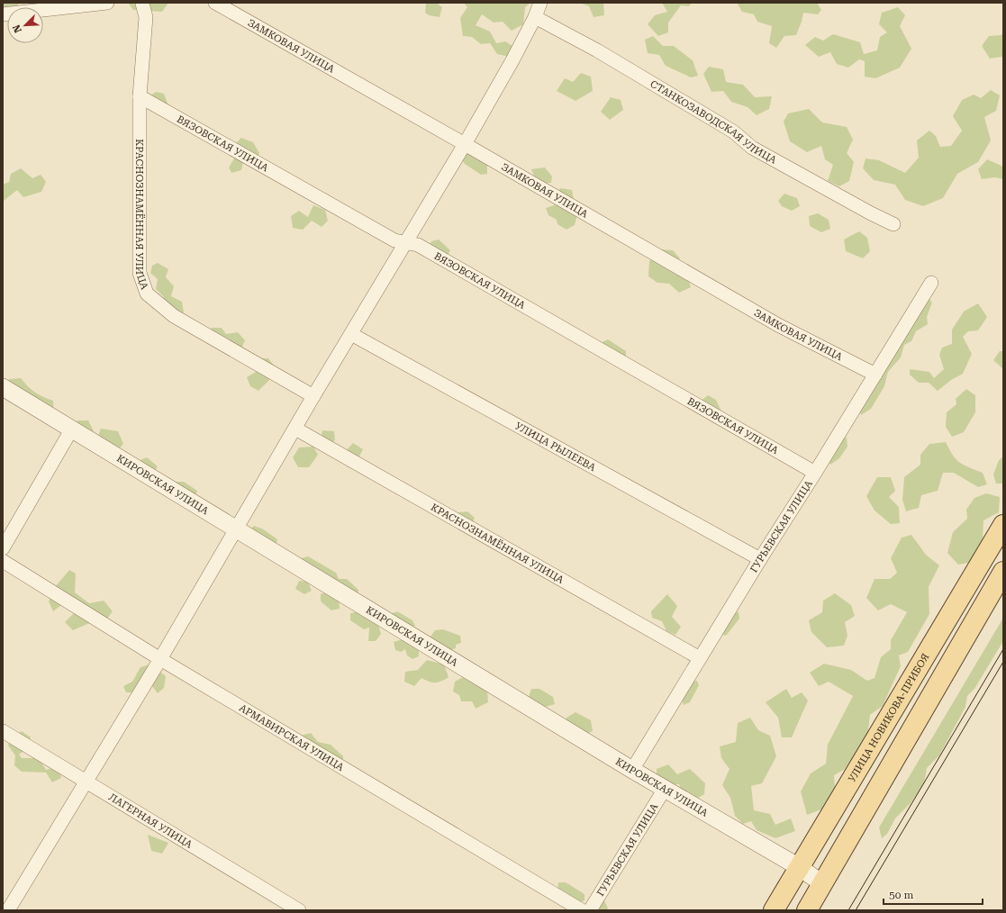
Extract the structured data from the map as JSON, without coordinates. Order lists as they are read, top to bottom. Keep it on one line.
{"streets":{"main road":["УЛИЦА НОВИКОВА-ПРИБОЯ"],"street":["ЗАМКОВАЯ УЛИЦА","СТАНКОЗАВОДСКАЯ УЛИЦА","ВЯЗОВСКАЯ УЛИЦА","КРАСНОЗНАМЁННАЯ УЛИЦА","УЛИЦА РЫЛЕЕВА","КИРОВСКАЯ УЛИЦА","ГУРЬЕВСКАЯ УЛИЦА","АРМАВИРСКАЯ УЛИЦА","ЛАГЕРНАЯ УЛИЦА"]},"crossings":[["ЗАМКОВАЯ УЛИЦА","ГУРЬЕВСКАЯ УЛИЦА"],["ВЯЗОВСКАЯ УЛИЦА","КРАСНОЗНАМЁННАЯ УЛИЦА"],["ВЯЗОВСКАЯ УЛИЦА","ГУРЬЕВСКАЯ УЛИЦА"],["КРАСНОЗНАМЁННАЯ УЛИЦА","ГУРЬЕВСКАЯ УЛИЦА"],["УЛИЦА РЫЛЕЕВА","ГУРЬЕВСКАЯ УЛИЦА"],["КИРОВСКАЯ УЛИЦА","ГУРЬЕВСКАЯ УЛИЦА"],["КИРОВСКАЯ УЛИЦА","УЛИЦА НОВИКОВА-ПРИБОЯ"]],"scale_bar":"50 m","north":"bottom left"}
